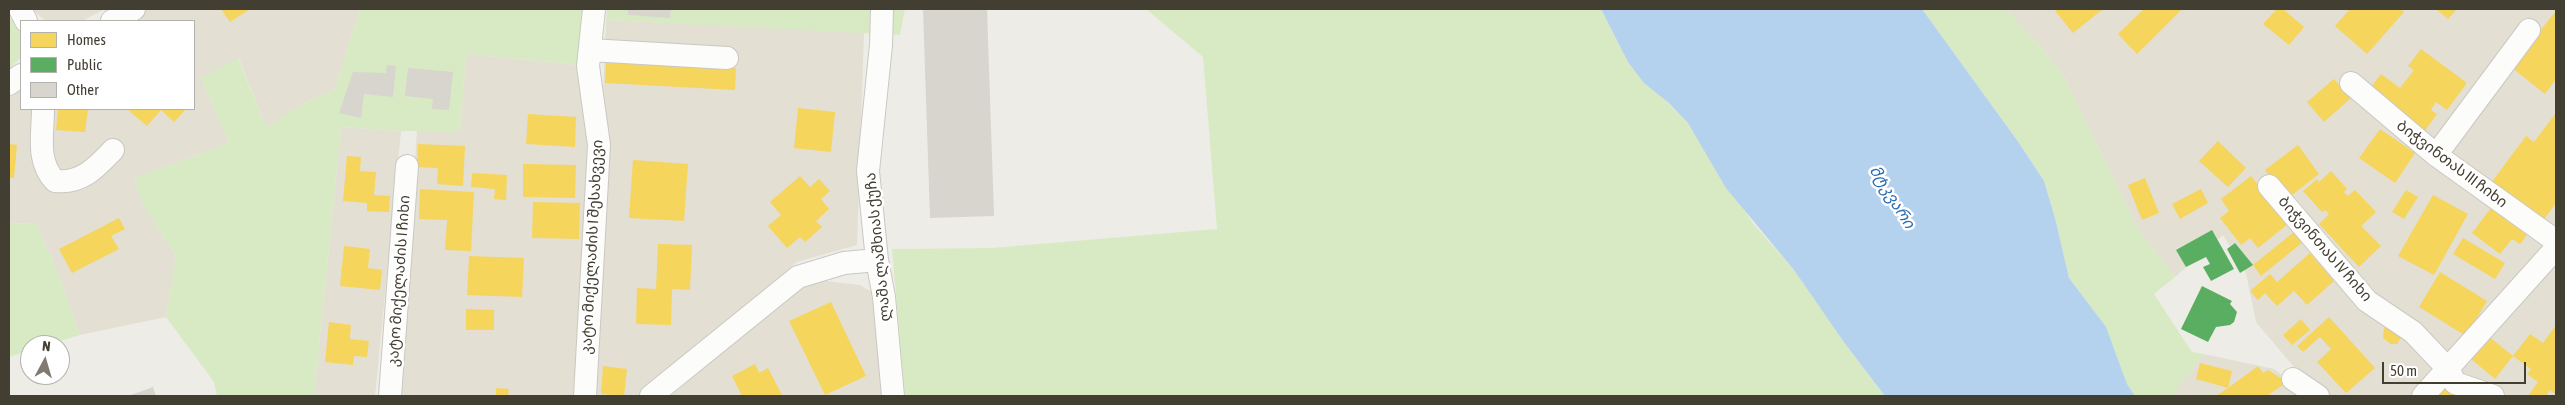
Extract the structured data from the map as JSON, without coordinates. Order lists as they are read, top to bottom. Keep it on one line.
{"streets":{"street":["ბიჭვინთას III ჩიხი","კატო მიქელაძის I შესახვევი","ლაშა ლაშხიას ქუჩა","ბიჭვინთას IV ჩიხი","კატო მიქელაძის I ჩიხი"]},"water":["მტკვარი"],"legend":["Homes","Public","Other"],"scale_bar":"50 m","north":"top"}
